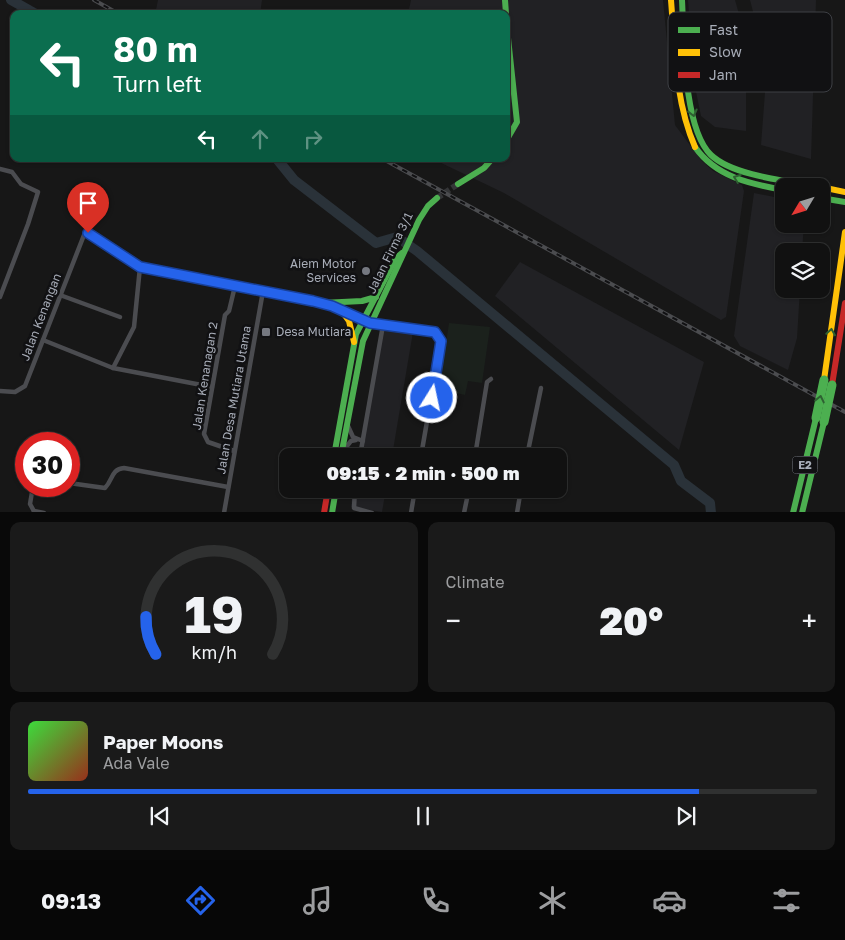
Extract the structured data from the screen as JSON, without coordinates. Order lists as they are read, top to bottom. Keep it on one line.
{"streets":{"main road":["Jalan Firma 3/1","E2"],"street":["Jalan Kenangan","Jalan Kenanagan 2","Jalan Desa Mutiara Utama"]},"crossings":[["Jalan Kenanagan 2","Jalan Desa Mutiara Utama"]],"places":{"other":["Aiem Motor Services"],"transit":["Desa Mutiara"]},"legend":["Fast","Slow","Jam"],"north":"bottom left","page":{"turn":["80 m","Turn left"],"limit":"30","trip":"09:15 · 2 min · 500 m","tile":"Climate","heat":["−","20°","+"],"song":["Paper Moons","Ada Vale"],"tabs":"09:13","gauge":["19","km/h"]}}
